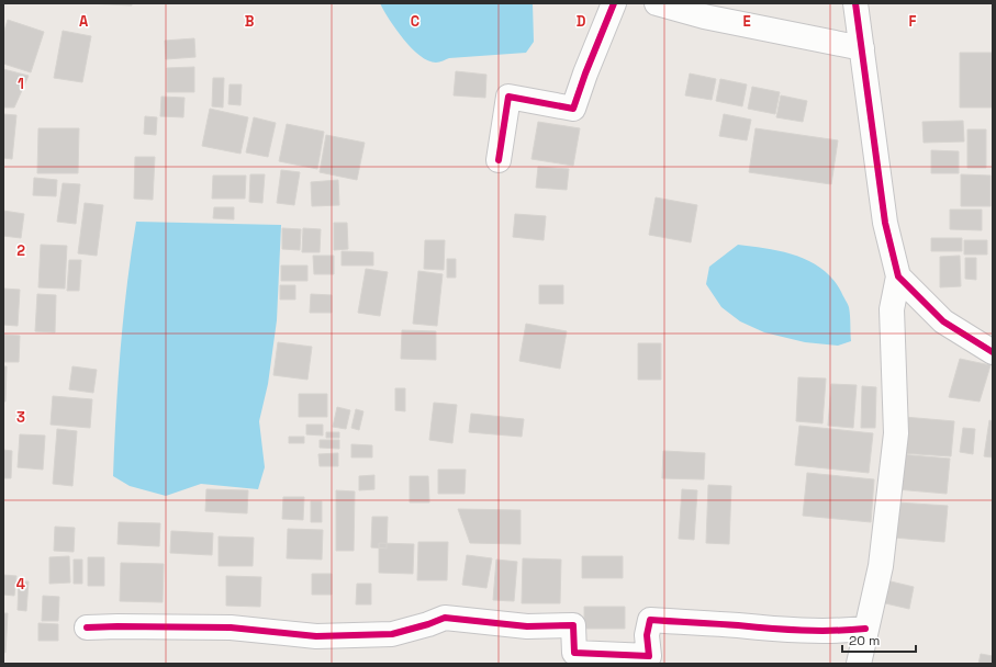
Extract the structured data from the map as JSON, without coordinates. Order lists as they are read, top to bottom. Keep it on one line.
{"scale_bar":"20 m","grid":{"columns":["A","B","C","D","E","F"],"rows":["1","2","3","4"]}}
